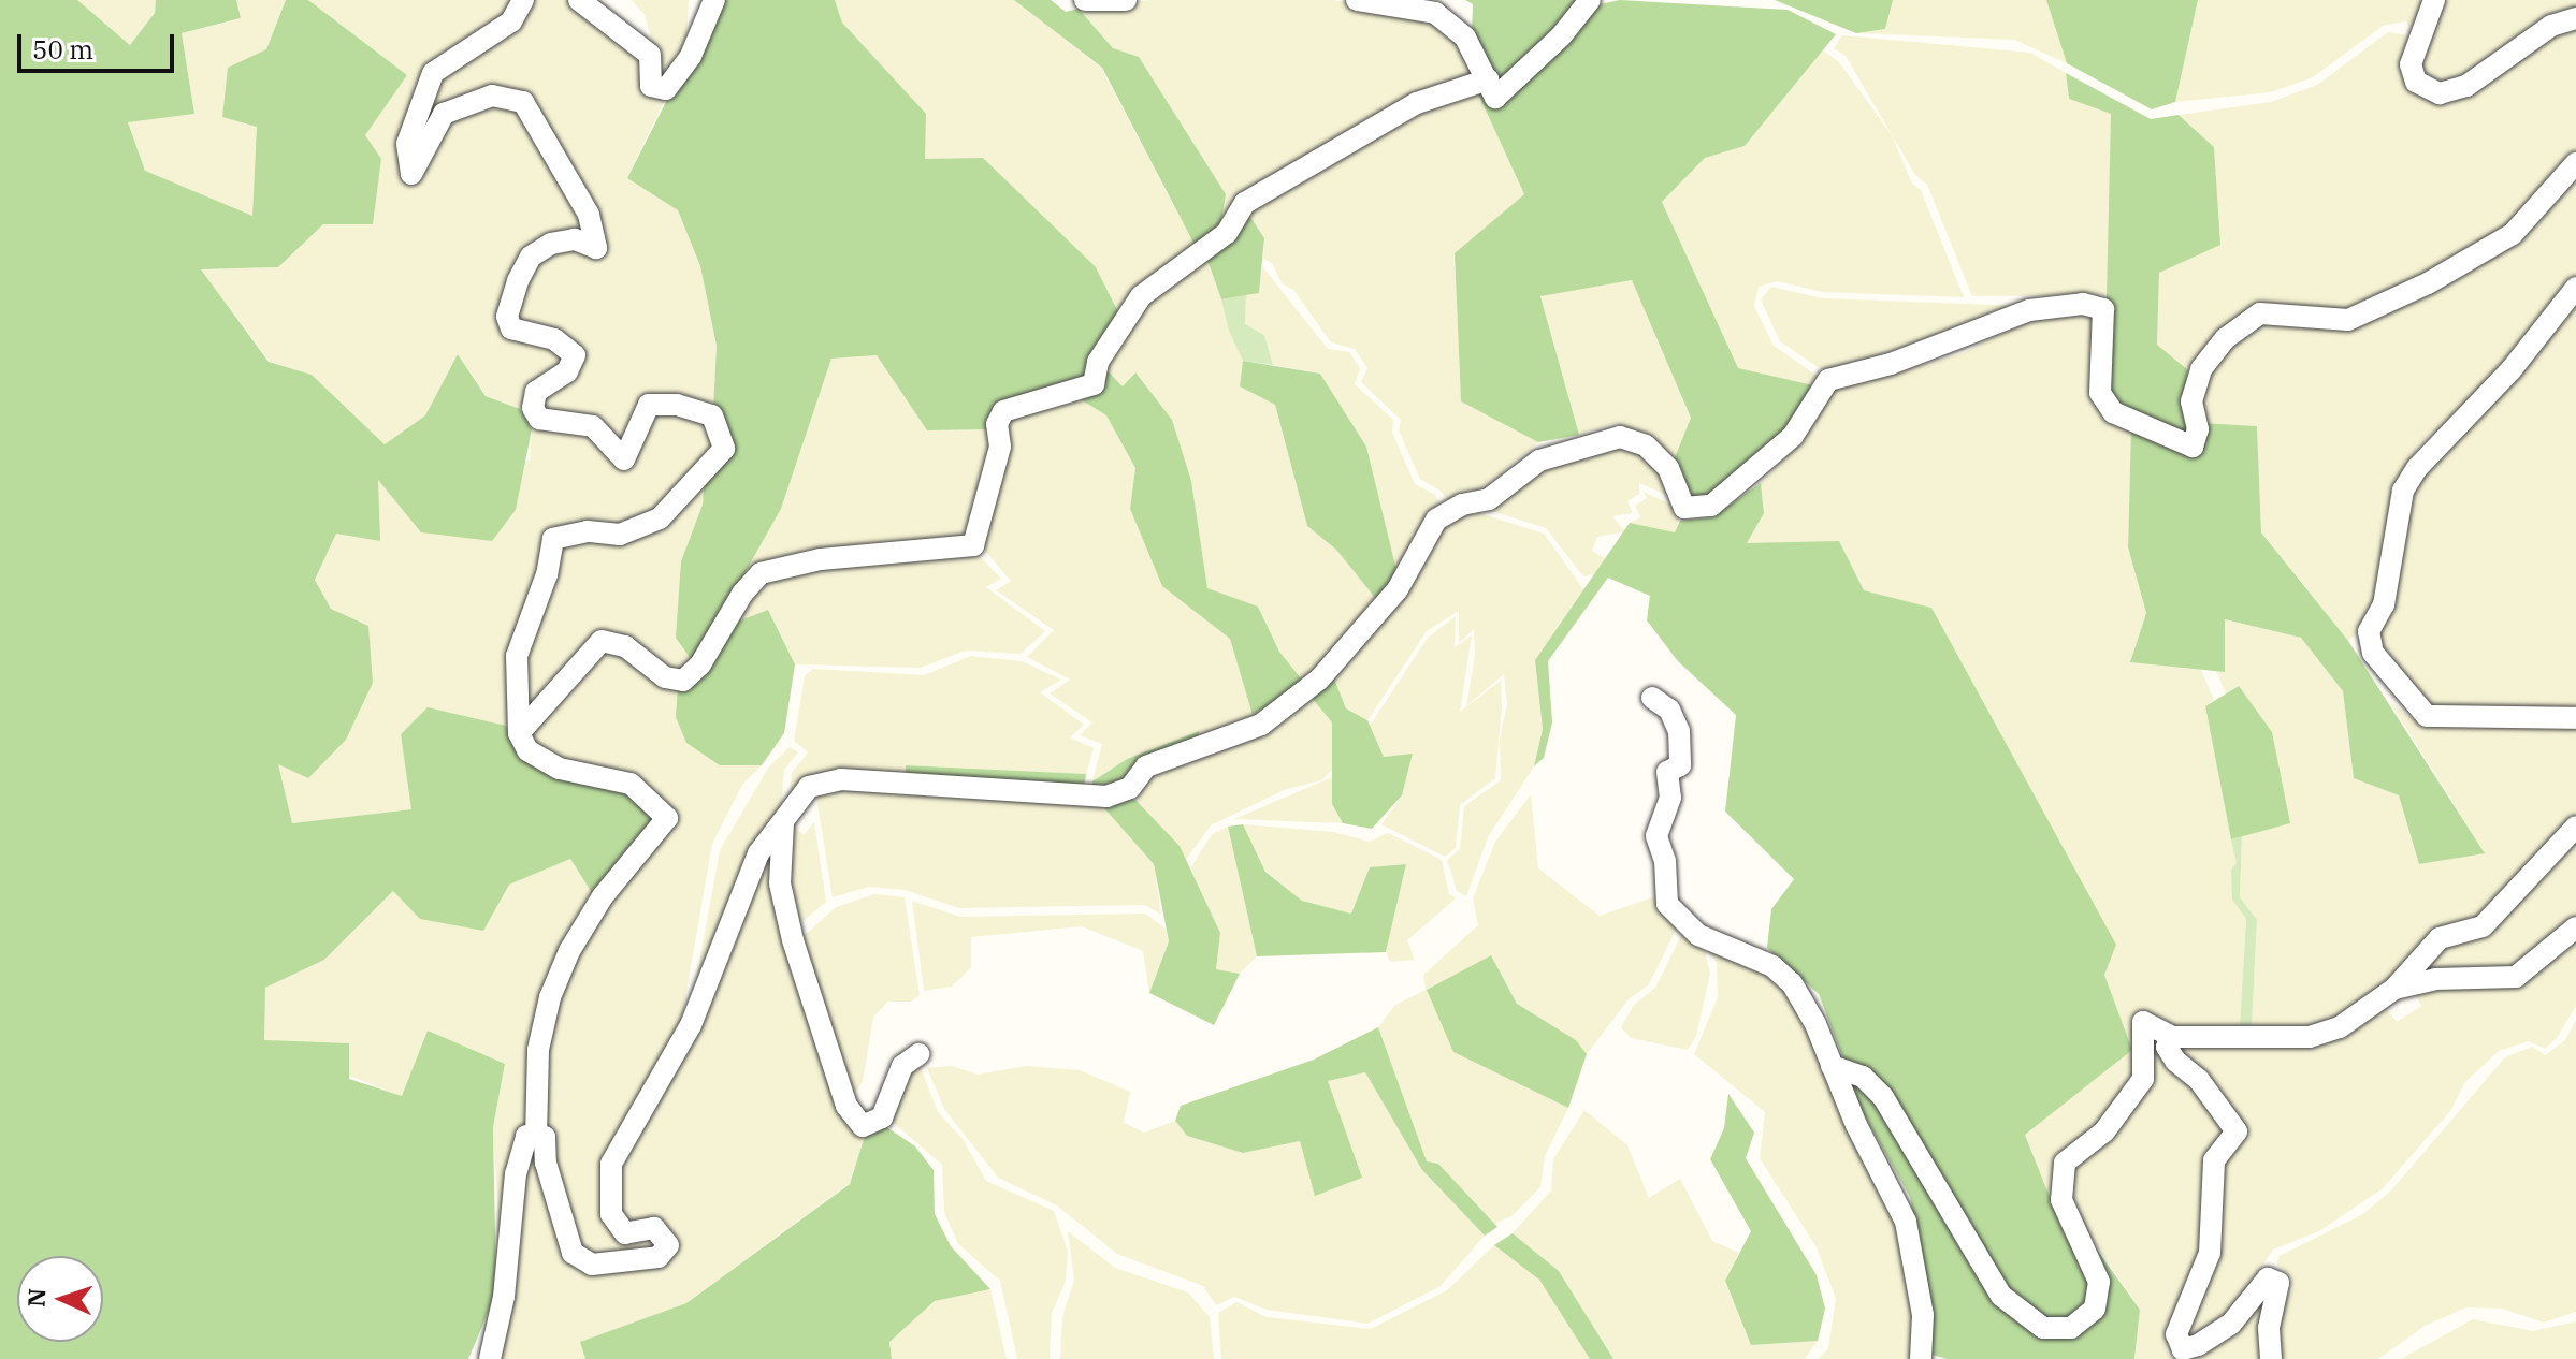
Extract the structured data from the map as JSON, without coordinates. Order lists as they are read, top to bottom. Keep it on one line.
{"scale_bar":"50 m","north":"left"}
